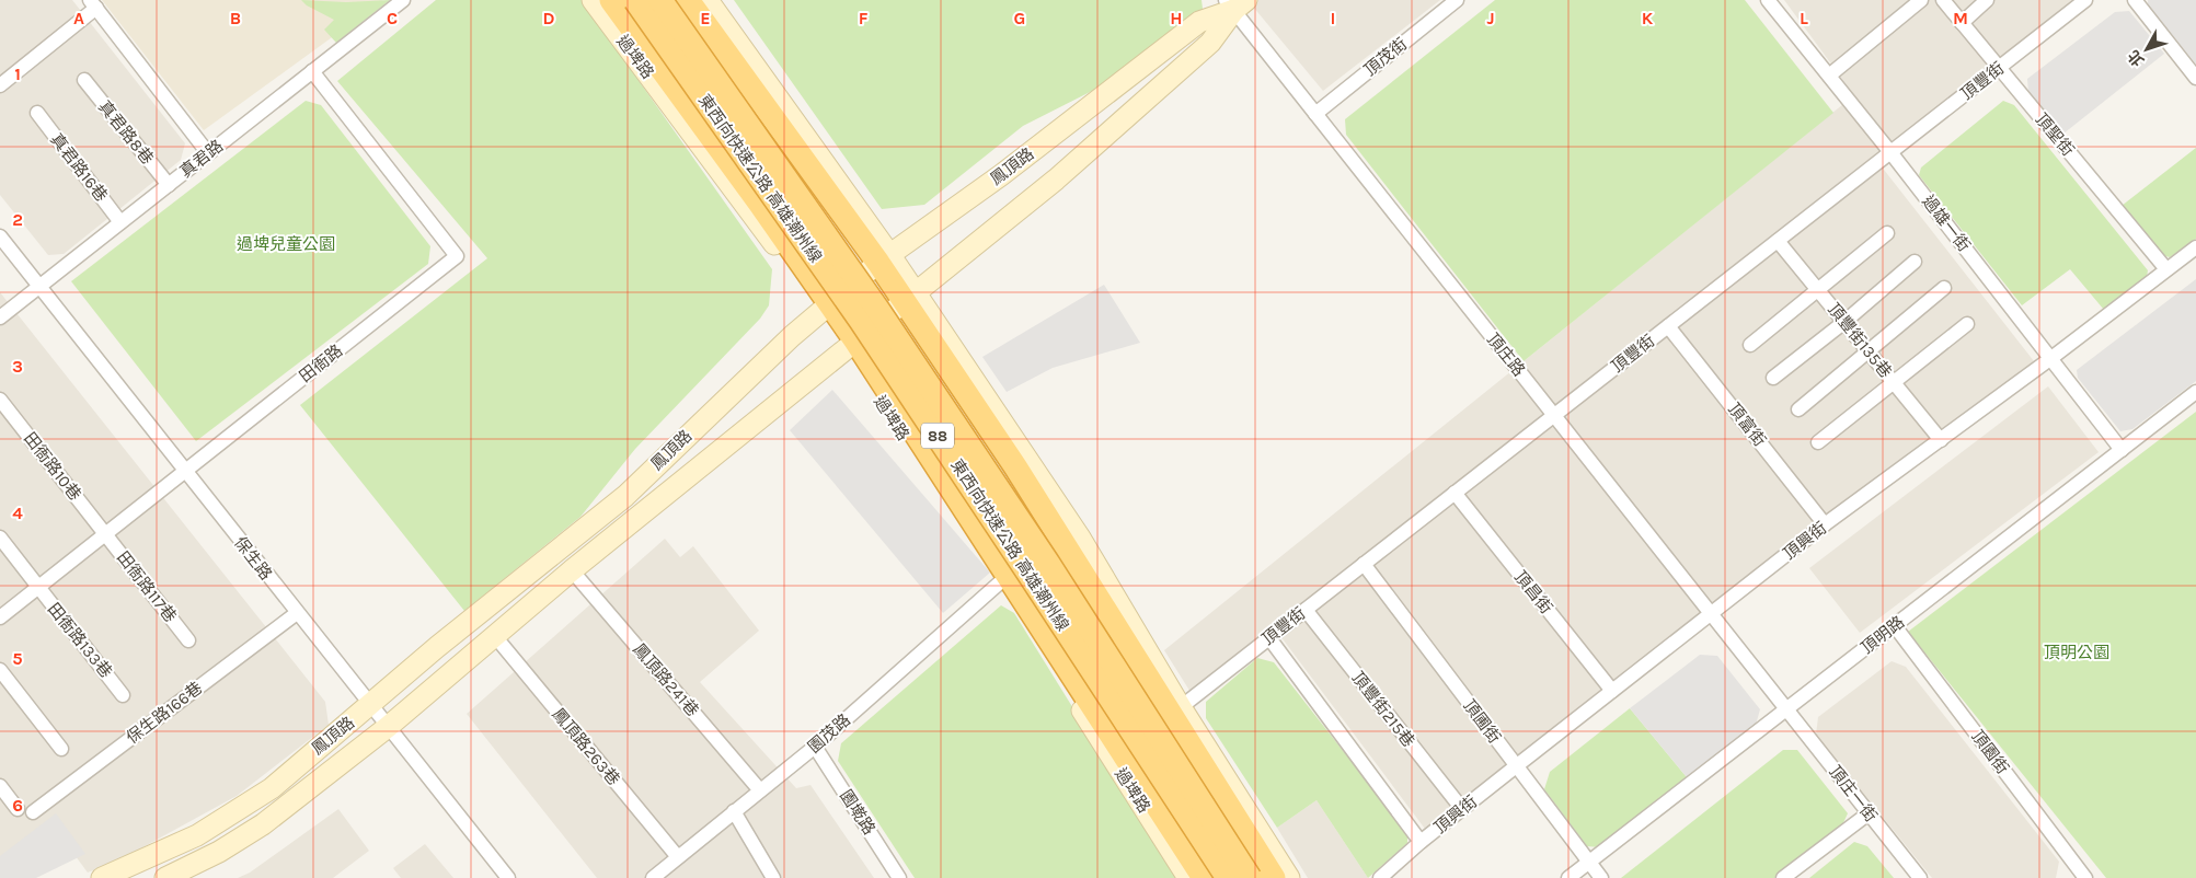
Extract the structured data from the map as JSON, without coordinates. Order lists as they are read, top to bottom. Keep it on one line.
{"streets":{"highway":["東西向快速公路 高雄潮州線","88"],"main road":["過埤路","鳳頂路"],"street":["頂茂街","頂豐街","真君路8巷","頂聖街","真君路","真君路16巷","過雄一街","頂豐街135巷","頂庄路","田衙路","頂富街","田衙路10巷","頂興街","保生路","田衙路117巷","頂昌街","頂明路","田衙路133巷","鳳頂路241巷","頂豐街215巷","保生路166巷","頂圃街","園茂路","鳳頂路263巷","頂園街","頂庄一街","園墘路"]},"crossings":[["過埤路","鳳頂路"],["過埤路","園茂路"],["頂茂街","頂庄路"],["頂豐街","頂聖街"],["頂豐街","過雄一街"],["頂豐街","頂豐街135巷"],["頂豐街","頂庄路"],["頂豐街","頂富街"],["頂豐街","頂昌街"],["頂豐街","頂豐街215巷"],["頂豐街","頂圃街"],["真君路8巷","真君路"],["頂聖街","頂興街"],["真君路","真君路16巷"],["真君路","田衙路"],["真君路","保生路"],["鳳頂路","頂庄路"],["鳳頂路","保生路"],["鳳頂路","鳳頂路241巷"],["鳳頂路","鳳頂路263巷"],["過雄一街","頂興街"],["過雄一街","頂明路"],["頂豐街135巷","頂興街"],["頂庄路","頂興街"],["頂庄路","頂明路"],["頂庄路","頂庄一街"],["田衙路","田衙路10巷"],["田衙路","保生路"],["田衙路","田衙路117巷"],["田衙路","田衙路133巷"],["頂富街","頂興街"],["田衙路10巷","田衙路117巷"],["頂興街","頂昌街"],["頂興街","頂豐街215巷"],["頂興街","頂圃街"],["保生路","保生路166巷"],["頂明路","頂圃街"],["頂明路","頂園街"],["頂明路","頂庄一街"],["鳳頂路241巷","園茂路"],["園茂路","鳳頂路263巷"],["園茂路","園墘路"]],"parks":["過埤兒童公園","頂明公園"],"north":"bottom left","grid":{"columns":["A","B","C","D","E","F","G","H","I","J","K","L","M"],"rows":["1","2","3","4","5","6"]}}
